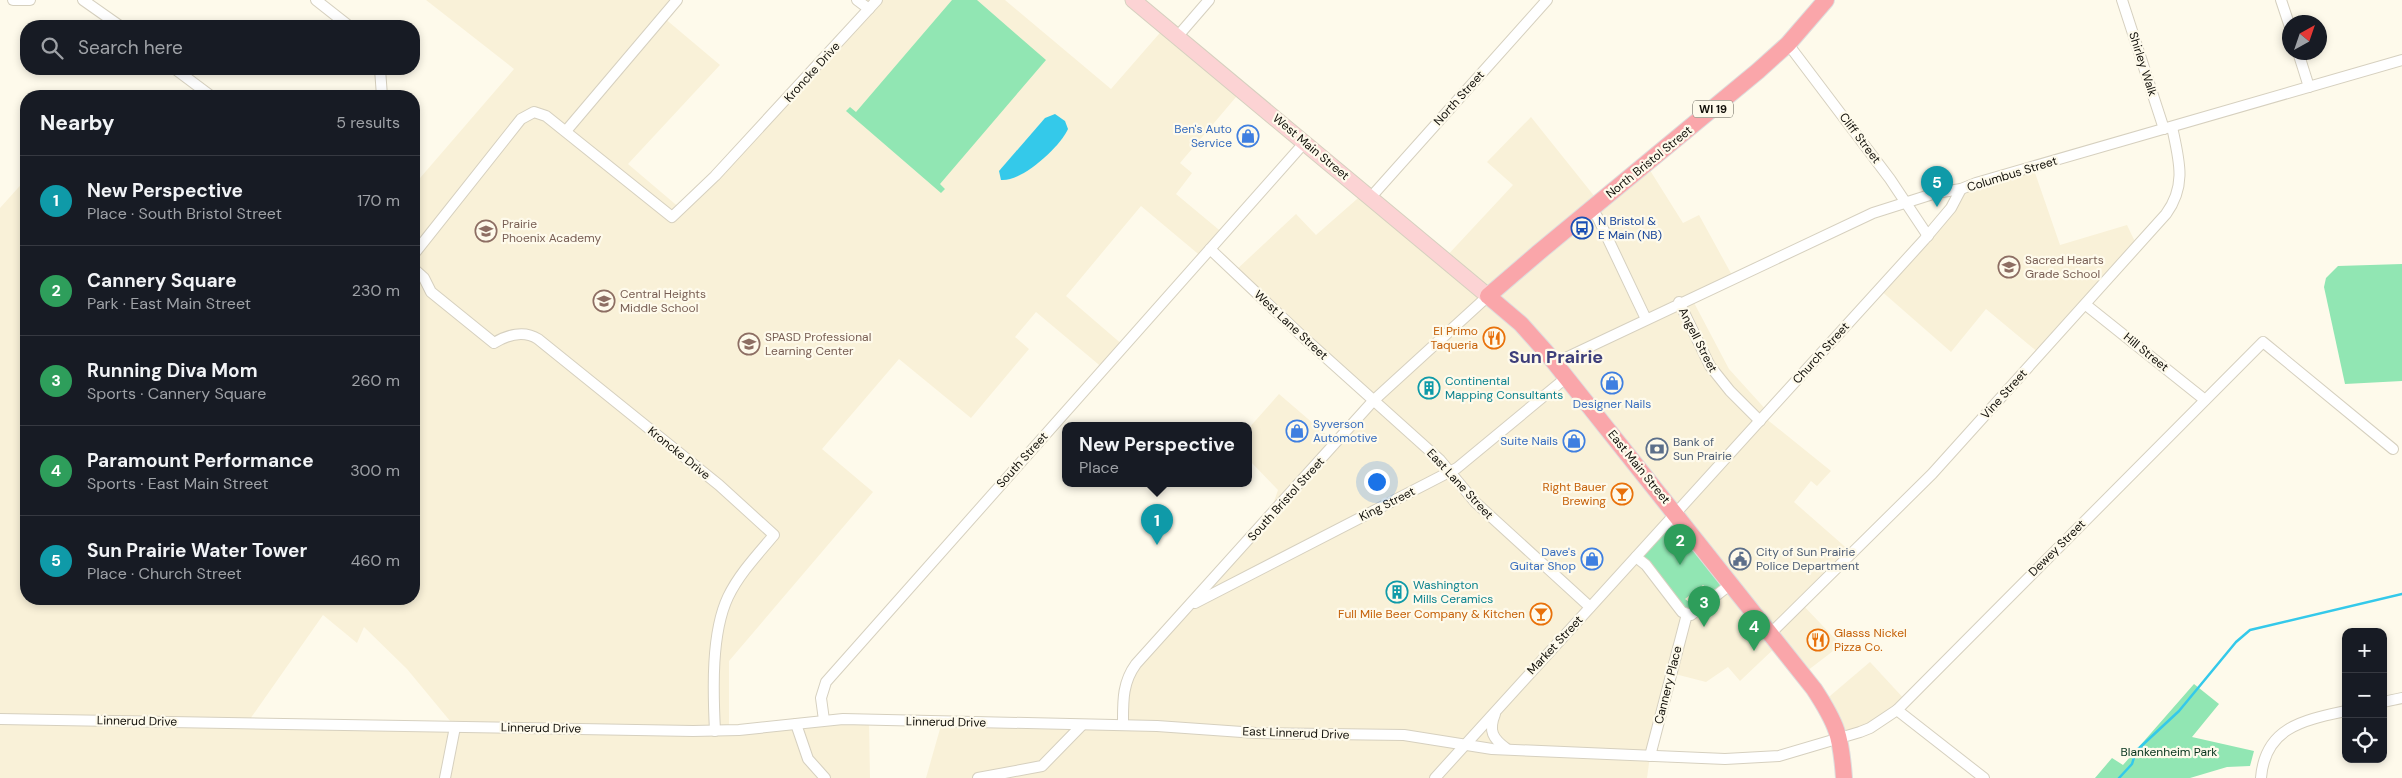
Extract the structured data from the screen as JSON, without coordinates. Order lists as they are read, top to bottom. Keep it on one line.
{"streets":{"main road":["WI 19","West Main Street","North Bristol Street","East Main Street"],"street":["Shirley Walk","Kroncke Drive","North Street","Cliff Street","Columbus Street","West Lane Street","Angell Street","Hill Street","Church Street","Vine Street","South Street","East Lane Street","South Bristol Street","King Street","Dewey Street","Market Street","Cannery Place","Linnerud Drive","East Linnerud Drive"]},"crossings":[["Shirley Walk","Columbus Street"],["Shirley Walk","Vine Street"],["Kroncke Drive","Linnerud Drive"],["North Street","West Main Street"],["Cliff Street","North Bristol Street"],["Cliff Street","Columbus Street"],["Cliff Street","Church Street"],["West Main Street","North Bristol Street"],["West Main Street","South Street"],["West Main Street","East Main Street"],["West Main Street","South Bristol Street"],["North Bristol Street","East Main Street"],["North Bristol Street","South Bristol Street"],["Columbus Street","Angell Street"],["Columbus Street","Church Street"],["Columbus Street","Vine Street"],["Columbus Street","East Main Street"],["West Lane Street","South Street"],["West Lane Street","East Lane Street"],["West Lane Street","South Bristol Street"],["Angell Street","Church Street"],["Hill Street","Vine Street"],["Hill Street","Dewey Street"],["Church Street","East Main Street"],["Church Street","Market Street"],["Vine Street","East Main Street"],["South Street","Linnerud Drive"],["East Main Street","South Bristol Street"],["East Main Street","King Street"],["East Main Street","Dewey Street"],["East Main Street","Market Street"],["East Main Street","East Linnerud Drive"],["East Lane Street","South Bristol Street"],["East Lane Street","King Street"],["East Lane Street","Market Street"],["South Bristol Street","King Street"],["South Bristol Street","East Linnerud Drive"],["Dewey Street","East Linnerud Drive"],["Market Street","East Linnerud Drive"],["Cannery Place","East Linnerud Drive"],["Linnerud Drive","East Linnerud Drive"]],"districts":["Sun Prairie"],"parks":["Blankenheim Park"],"places":{"shop":["Ben's Auto Service","Designer Nails","Syverson Automotive","Suite Nails","Dave's Guitar Shop"],"bus stop":["N Bristol & E Main (NB)"],"school or university":["Prairie Phoenix Academy","Sacred Hearts Grade School","Central Heights Middle School","SPASD Professional Learning Center"],"restaurant":["El Primo Taqueria","Glasss Nickel Pizza Co."],"building":["Continental Mapping Consultants","Washington Mills Ceramics"],"bank":["Bank of Sun Prairie"],"bar":["Right Bauer Brewing","Full Mile Beer Company & Kitchen"],"public building":["City of Sun Prairie Police Department"]},"north":"top right","page":{"search":"Search here","heading":["Nearby","5 results"],"list":[{"mark":"1","name":"New Perspective","note":"Place · South Bristol Street","value":"170 m"},{"mark":"2","name":"Cannery Square","note":"Park · East Main Street","value":"230 m"},{"mark":"3","name":"Running Diva Mom","note":"Sports · Cannery Square","value":"260 m"},{"mark":"4","name":"Paramount Performance","note":"Sports · East Main Street","value":"300 m"},{"mark":"5","name":"Sun Prairie Water Tower","note":"Place · Church Street","value":"460 m"}],"pins":["5","1","2","3","4"],"popup":["New Perspective","Place"],"map_buttons":["+","−"]}}
